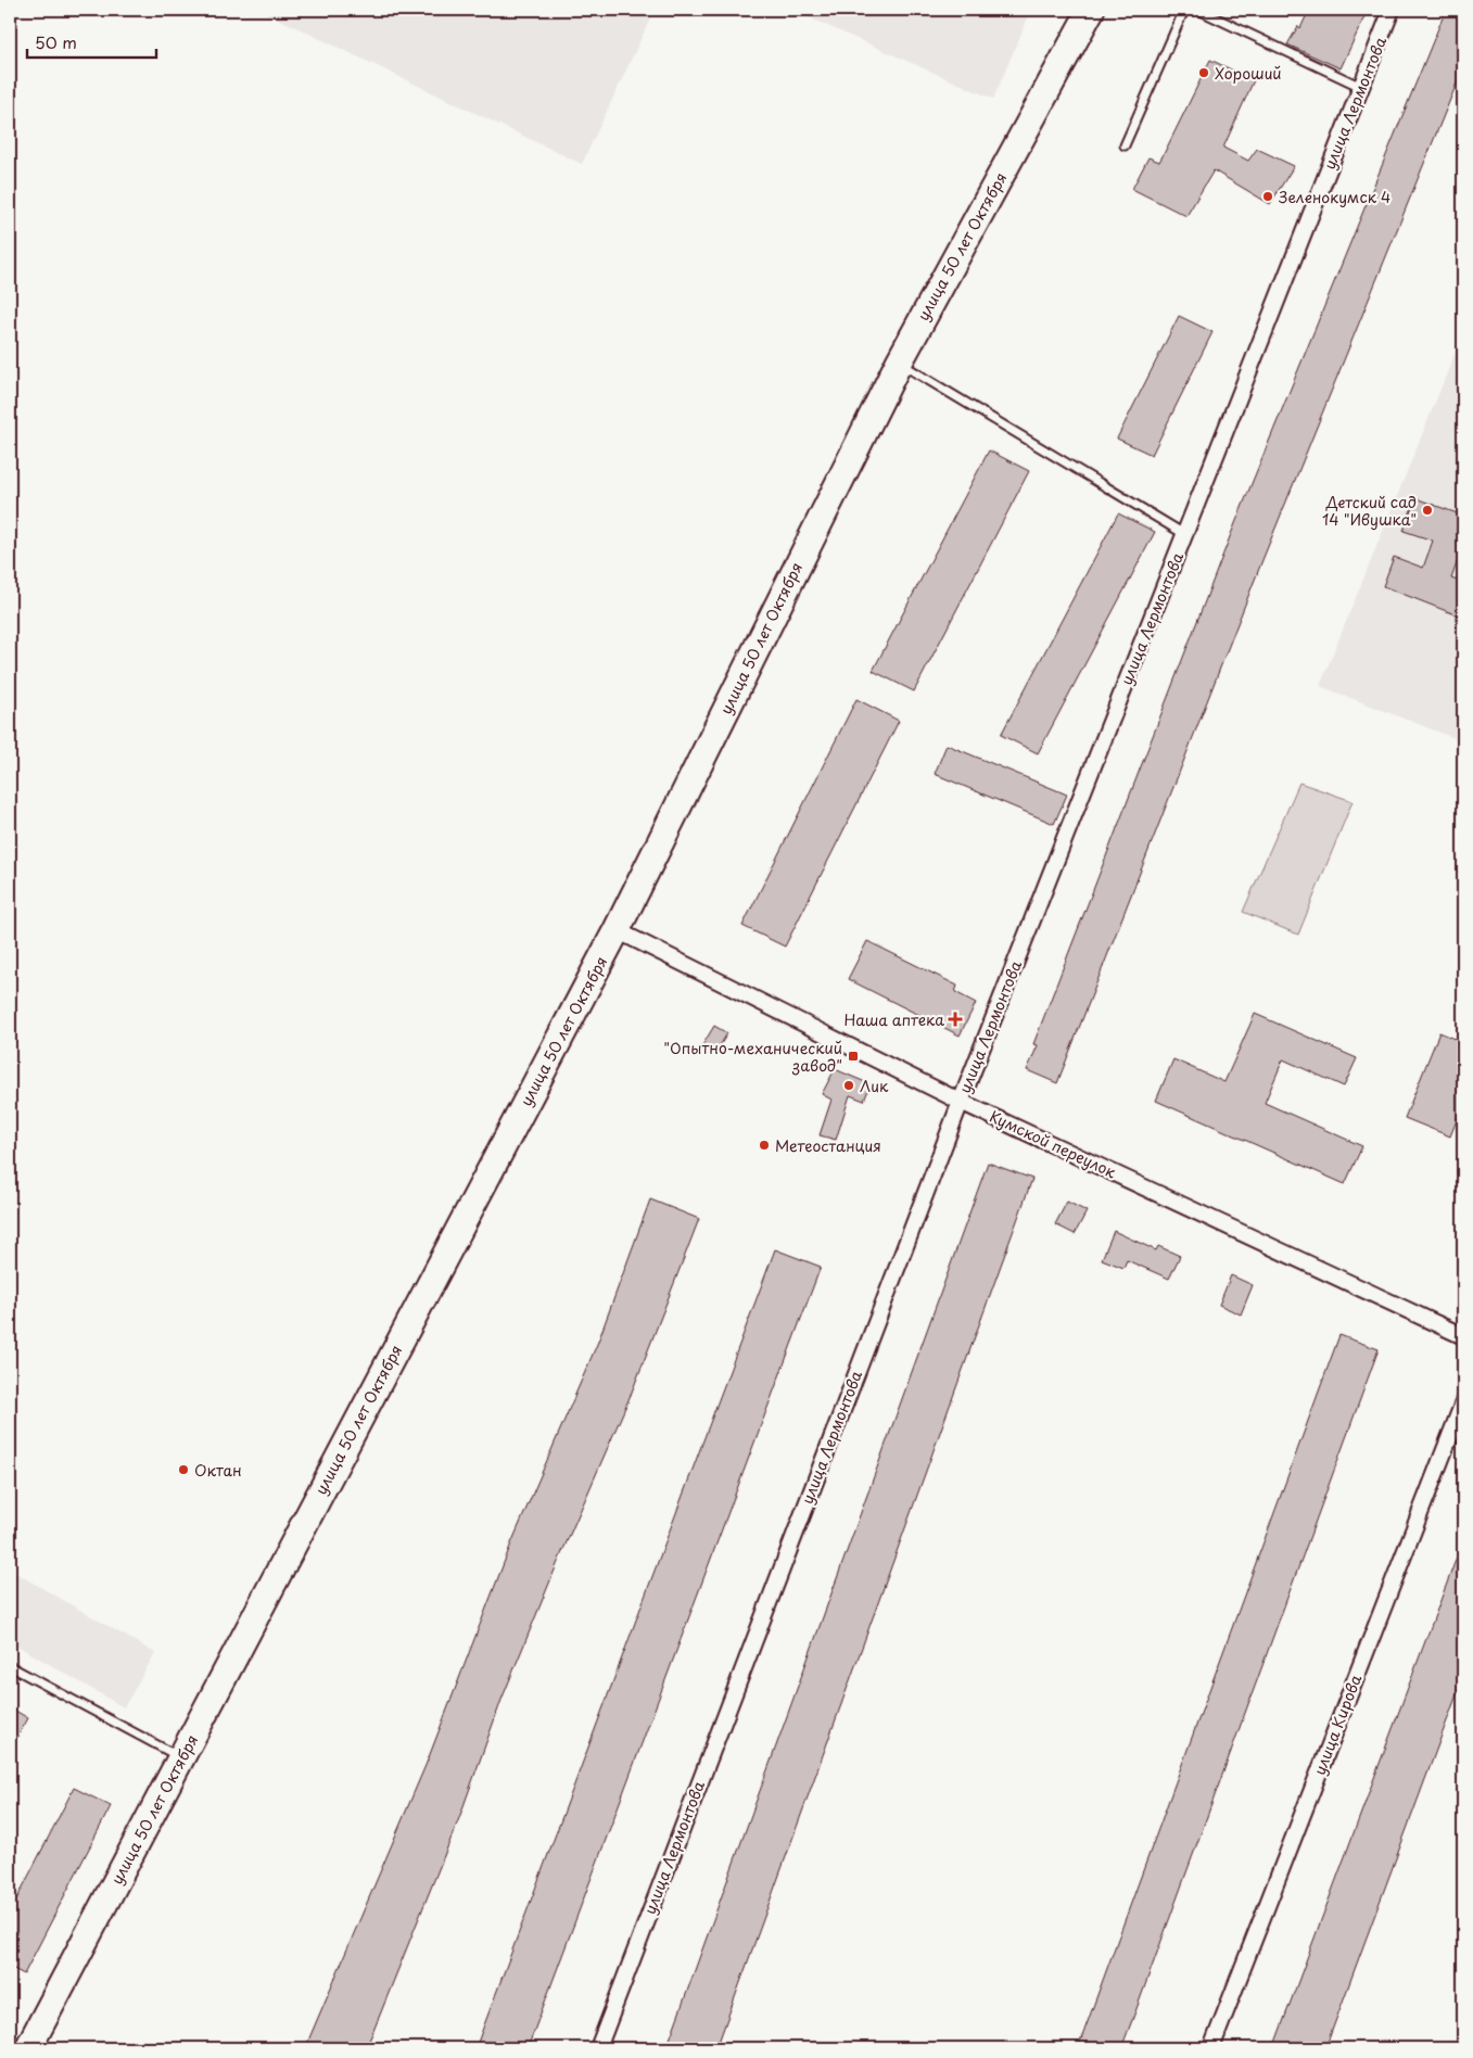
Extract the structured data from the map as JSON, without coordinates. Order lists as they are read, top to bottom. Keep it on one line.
{"streets":{"highway":["улица 50 лет Октября"],"street":["улица Лермонтова","Кумской переулок","улица Кирова"]},"crossings":[["улица Лермонтова","Кумской переулок"],["улица 50 лет Октября","Кумской переулок"]],"places":{"other":["Хороший","Зеленокумск 4","Детский сад 14 \"Ивушка\"","Лик","Метеостанция","Октан"],"health":["Наша аптека"],"transit":["\"Опытно-механический завод\""]},"scale_bar":"50 m"}
